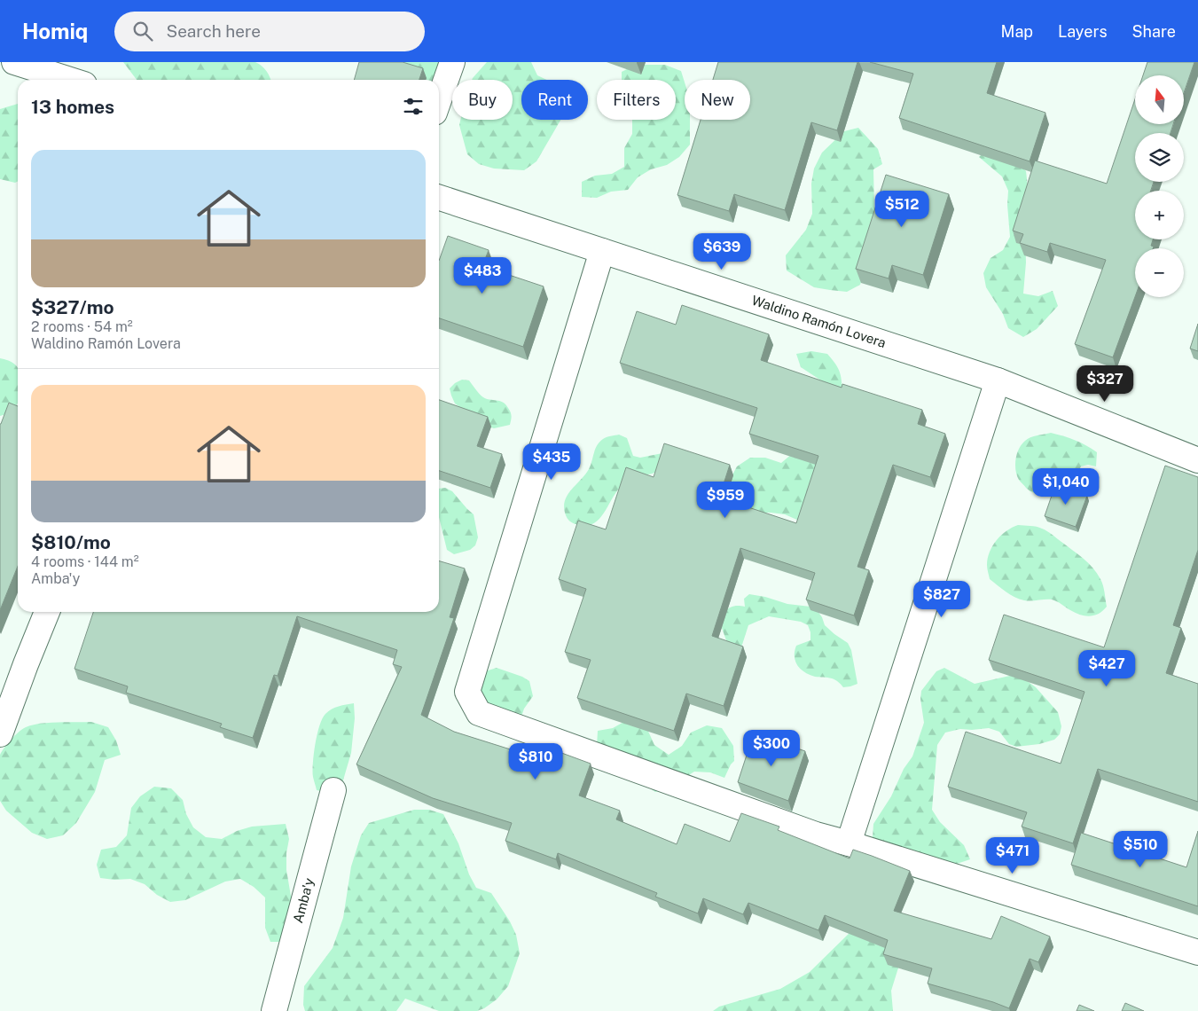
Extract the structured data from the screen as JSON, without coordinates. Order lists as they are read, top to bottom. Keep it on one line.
{"streets":{"street":["Waldino Ramón Lovera","Amba'y"]},"north":"top","page":{"header":"Homiq","search":"Search here","nav":["Map","Layers","Share"],"map_buttons":["+","−"],"chip":["Buy","Rent","Filters","New"],"heading":"13 homes","list":[{"name":"$327/mo","note":"2 rooms · 54 m² · Waldino Ramón Lovera"},{"name":"$810/mo","note":"4 rooms · 144 m² · Amba'y"}],"price":["$512","$639","$483","$327","$435","$1,040","$959","$827","$427","$300","$810","$510","$471"]}}
